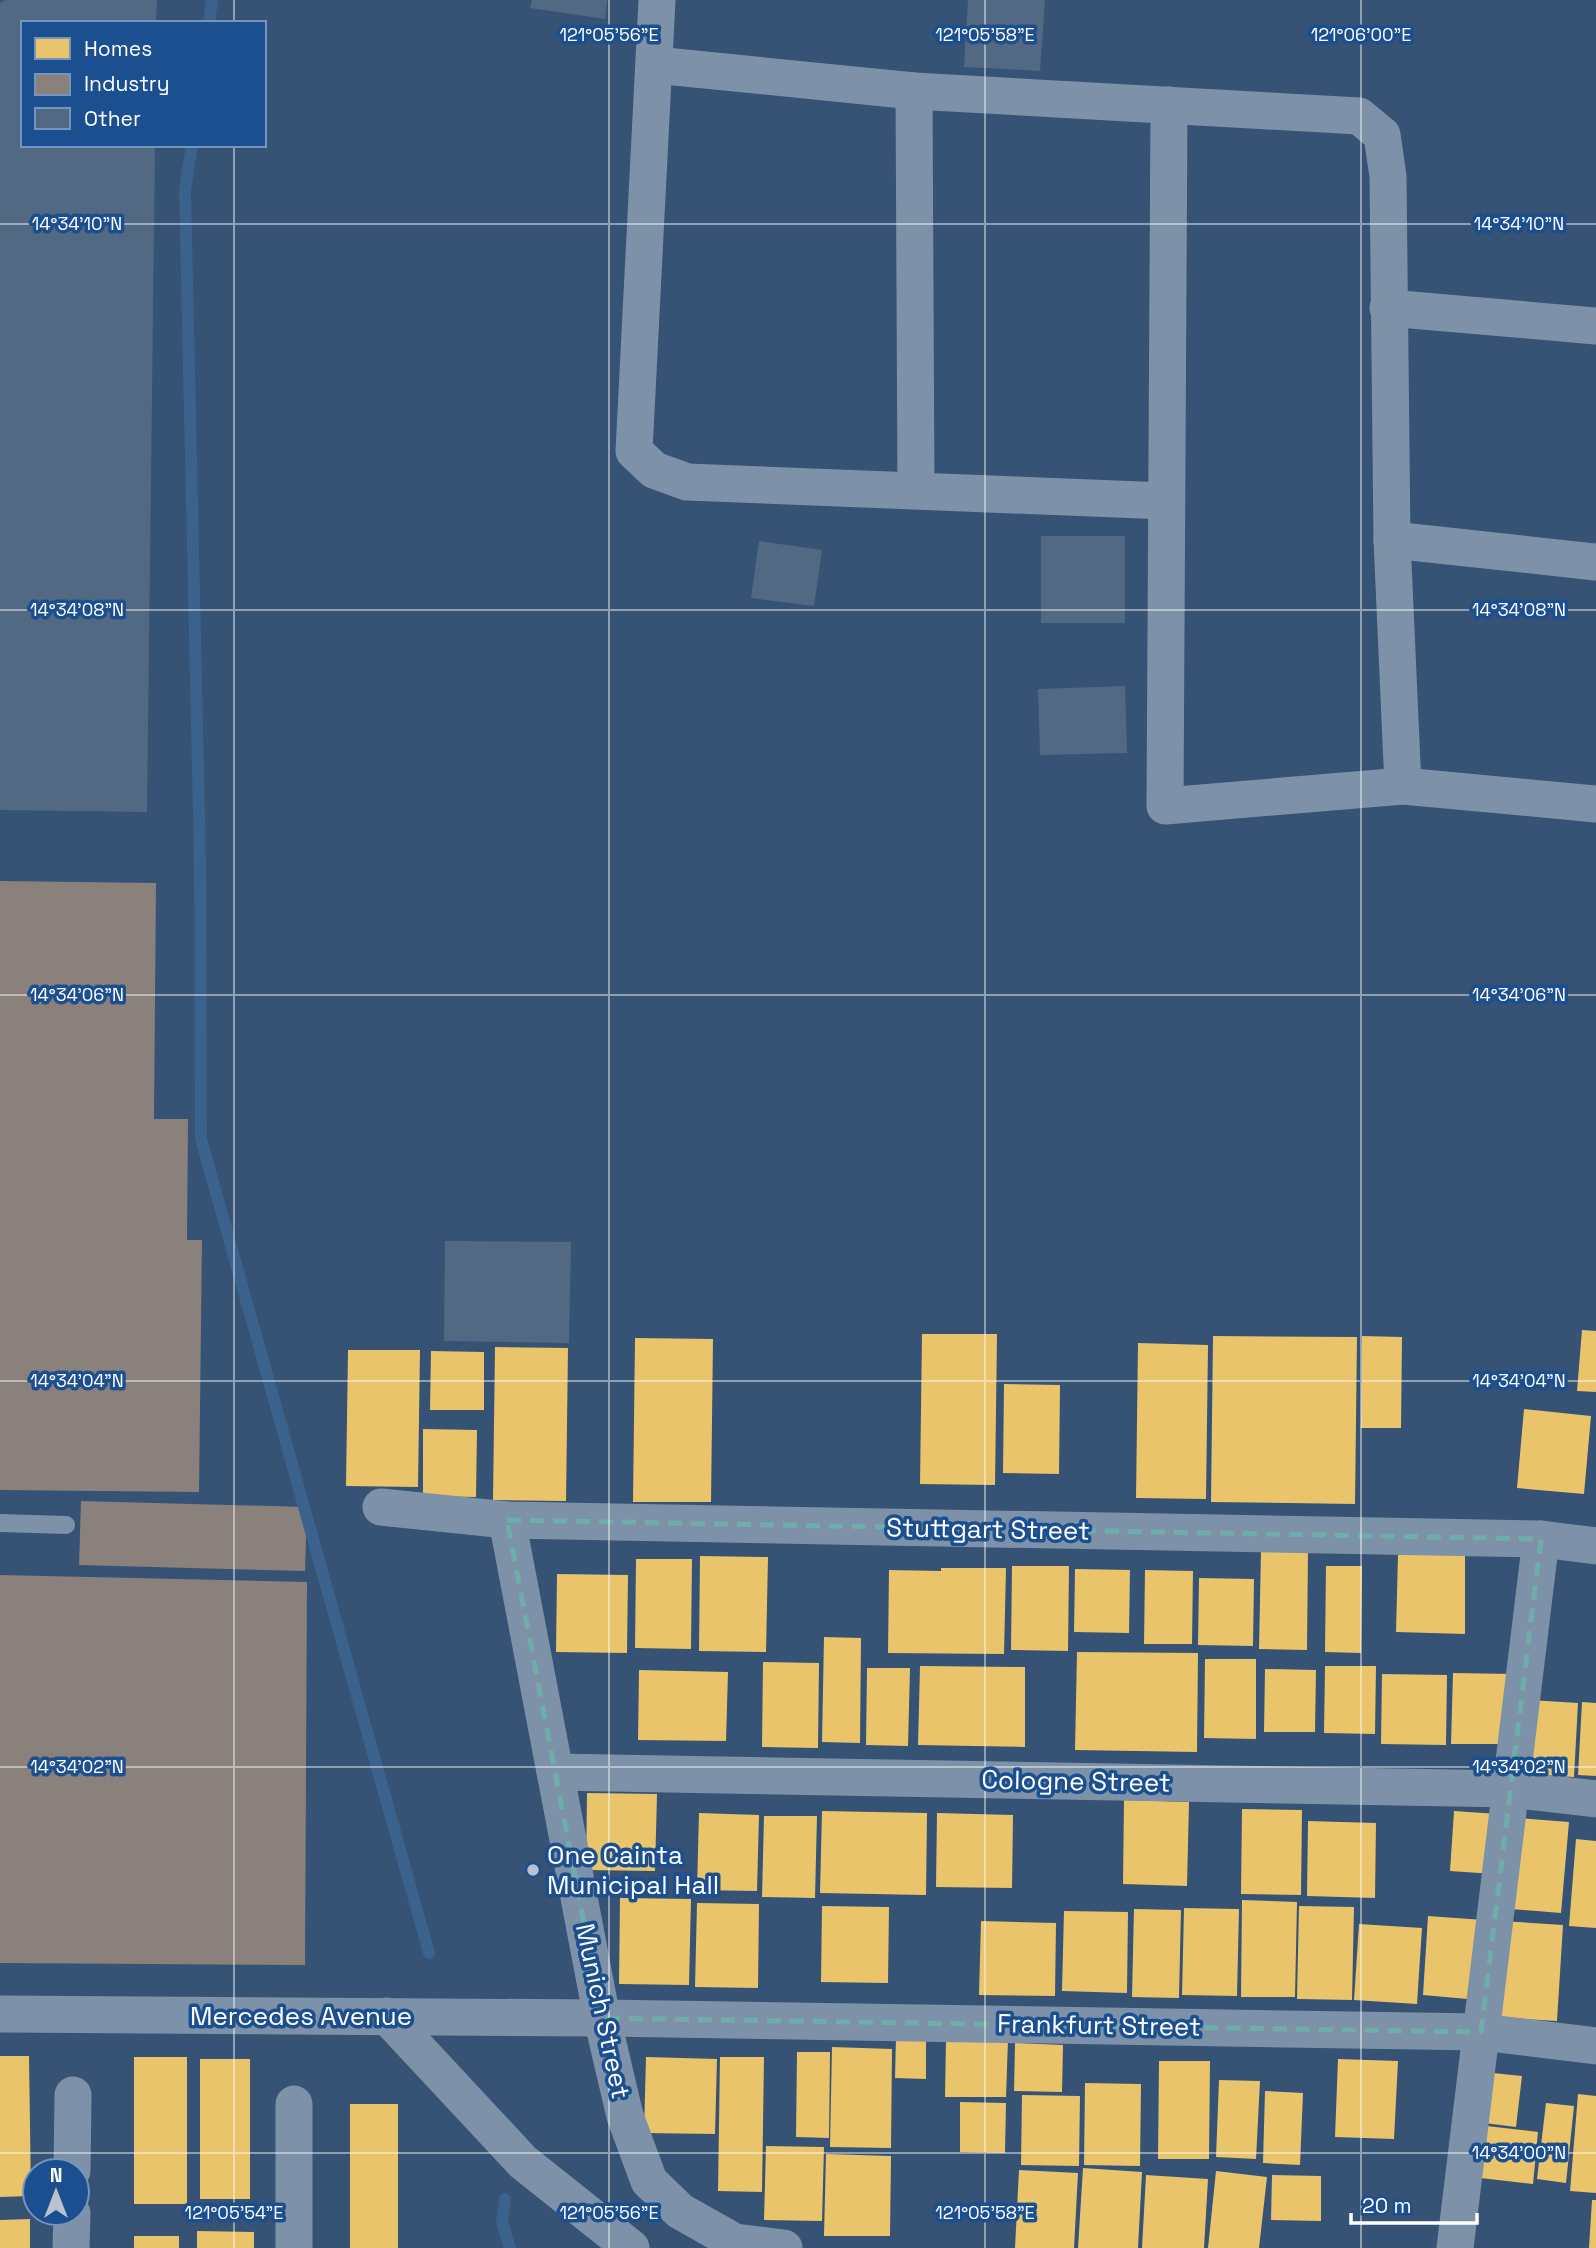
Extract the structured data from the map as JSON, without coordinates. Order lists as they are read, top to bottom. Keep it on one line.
{"streets":{"street":["Stuttgart Street","Cologne Street","Munich Street","Mercedes Avenue","Frankfurt Street"]},"crossings":[["Stuttgart Street","Munich Street"],["Cologne Street","Munich Street"],["Munich Street","Mercedes Avenue"],["Munich Street","Frankfurt Street"],["Mercedes Avenue","Frankfurt Street"]],"places":["One Cainta Municipal Hall"],"legend":["Homes","Industry","Other"],"scale_bar":"20 m","north":"top","coordinates":["121°05'56\"E","121°05'58\"E","121°06'00\"E","14°34'10\"N","14°34'08\"N","14°34'06\"N","14°34'04\"N","14°34'02\"N","14°34'00\"N","121°05'54\"E"]}
